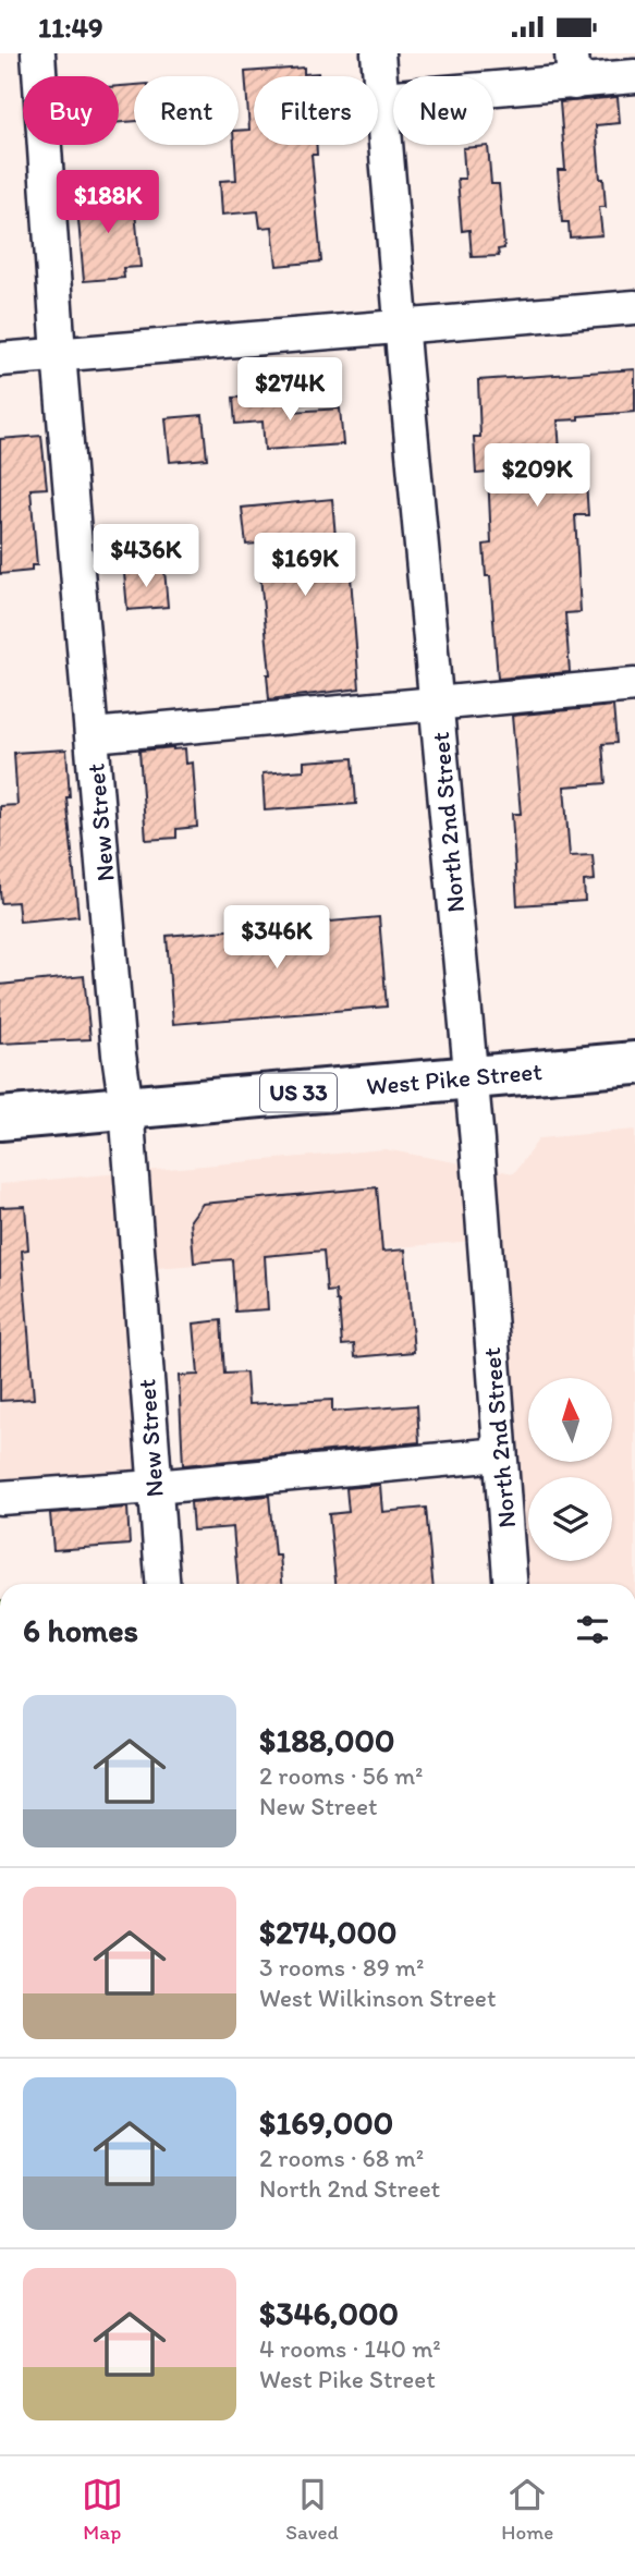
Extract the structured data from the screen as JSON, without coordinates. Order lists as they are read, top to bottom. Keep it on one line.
{"streets":{"highway":["West Pike Street","US 33"],"street":["New Street","North 2nd Street"]},"crossings":[["New Street","West Pike Street"],["North 2nd Street","West Pike Street"]],"north":"top","page":{"status":"11:49","chip":["Buy","Rent","Filters","New"],"price":["$188K","$274K","$209K","$436K","$169K","$346K"],"heading":"6 homes","list":[{"name":"$188,000","note":"2 rooms · 56 m² · New Street"},{"name":"$274,000","note":"3 rooms · 89 m² · West Wilkinson Street"},{"name":"$169,000","note":"2 rooms · 68 m² · North 2nd Street"},{"name":"$346,000","note":"4 rooms · 140 m² · West Pike Street"}],"tabs":["Map","Saved","Home"]}}
